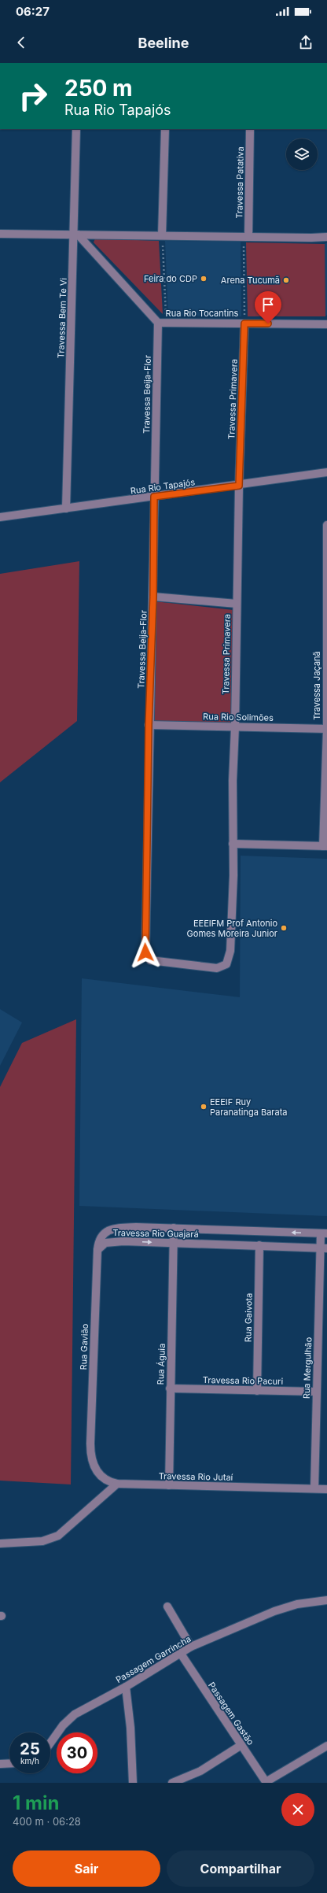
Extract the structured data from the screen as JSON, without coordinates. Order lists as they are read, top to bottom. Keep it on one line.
{"streets":{"street":["Travessa Patativa","Rua Rio Tocantins","Travessa Bem Te Vi","Travessa Beija-Flor","Travessa Primavera","Rua Rio Tapajós","Travessa Jaçanã","Rua Rio Solimões","Travessa Rio Guajará","Rua Gaivota","Rua Gavião","Rua Águia","Rua Mergulhão","Travessa Rio Pacuri","Travessa Rio Jutaí","Passagem Garrincha","Passagem Gastão"]},"crossings":[["Rua Rio Tocantins","Travessa Bem Te Vi"],["Rua Rio Tocantins","Travessa Beija-Flor"],["Rua Rio Tocantins","Travessa Primavera"],["Travessa Bem Te Vi","Rua Rio Tapajós"],["Travessa Beija-Flor","Travessa Primavera"],["Travessa Beija-Flor","Rua Rio Tapajós"],["Travessa Beija-Flor","Rua Rio Solimões"],["Travessa Primavera","Rua Rio Tapajós"],["Travessa Primavera","Rua Rio Solimões"],["Travessa Jaçanã","Rua Rio Solimões"],["Travessa Rio Guajará","Rua Gaivota"],["Travessa Rio Guajará","Rua Gavião"],["Travessa Rio Guajará","Rua Águia"],["Travessa Rio Guajará","Rua Mergulhão"],["Rua Gaivota","Travessa Rio Pacuri"],["Rua Gavião","Travessa Rio Jutaí"],["Rua Águia","Travessa Rio Pacuri"],["Rua Águia","Travessa Rio Jutaí"],["Rua Mergulhão","Travessa Rio Pacuri"],["Rua Mergulhão","Travessa Rio Jutaí"],["Passagem Garrincha","Passagem Gastão"]],"places":["Feira do CDP","Arena Tucumã","EEEIFM Prof Antonio Gomes Moreira Junior","EEEIF Ruy Paranatinga Barata"],"page":{"status":"06:27","header":"Beeline","turn":["250 m","Rua Rio Tapajós"],"speed":"25 km/h","limit":"30","heading":["1 min","400 m · 06:28"],"buttons":["Sair","Compartilhar"]}}
